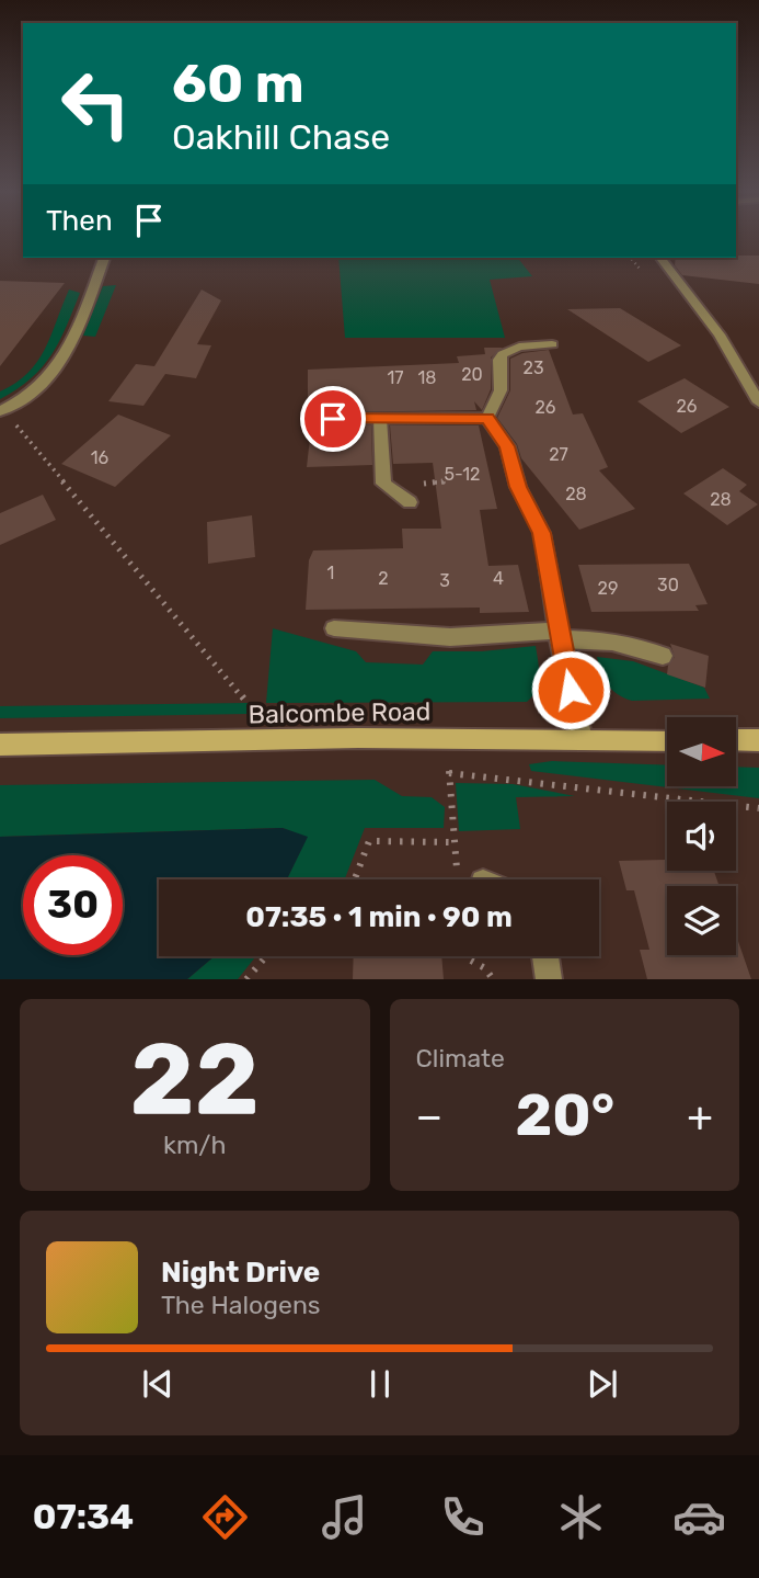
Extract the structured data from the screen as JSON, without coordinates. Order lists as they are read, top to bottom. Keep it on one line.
{"streets":{"main road":["Balcombe Road"]},"house_numbers":["23","20","17","18","26","26","27","16","5-12","28","28","1","2","4","3","30","29"],"north":"right","page":{"turn":["60 m","Oakhill Chase"],"then":"Then","limit":"30","trip":"07:35 · 1 min · 90 m","tile":[["22","km/h"],"Climate"],"heat":["−","20°","+"],"song":["Night Drive","The Halogens"],"tabs":"07:34"}}
